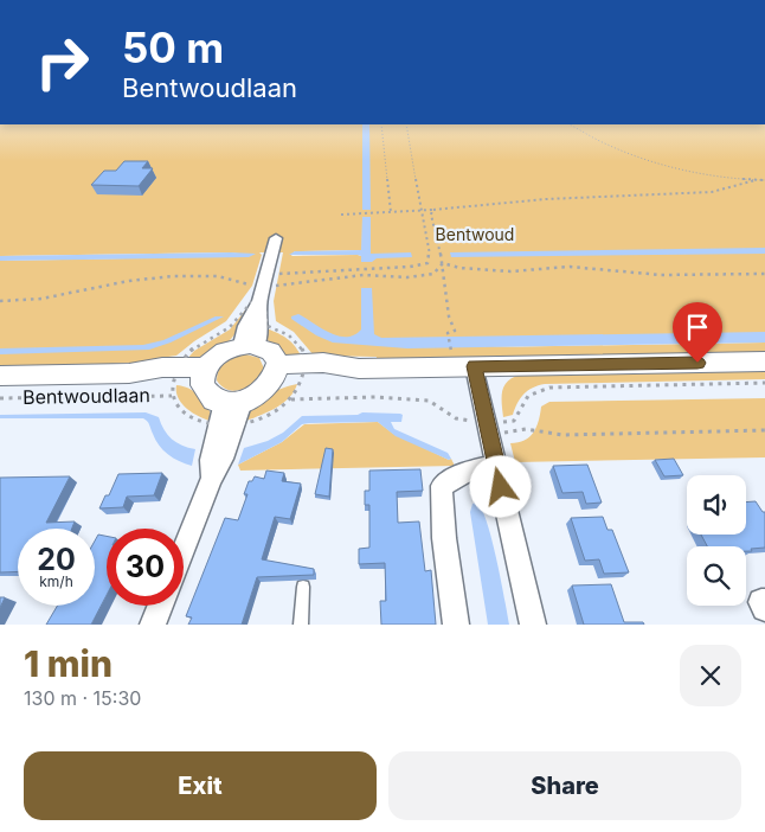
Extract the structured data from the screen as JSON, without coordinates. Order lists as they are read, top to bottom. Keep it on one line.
{"streets":{"main road":["Bentwoudlaan"]},"parks":["Bentwoud"],"page":{"turn":["50 m","Bentwoudlaan"],"speed":"20 km/h","limit":"30","heading":["1 min","130 m · 15:30"],"buttons":["Exit","Share"]}}
